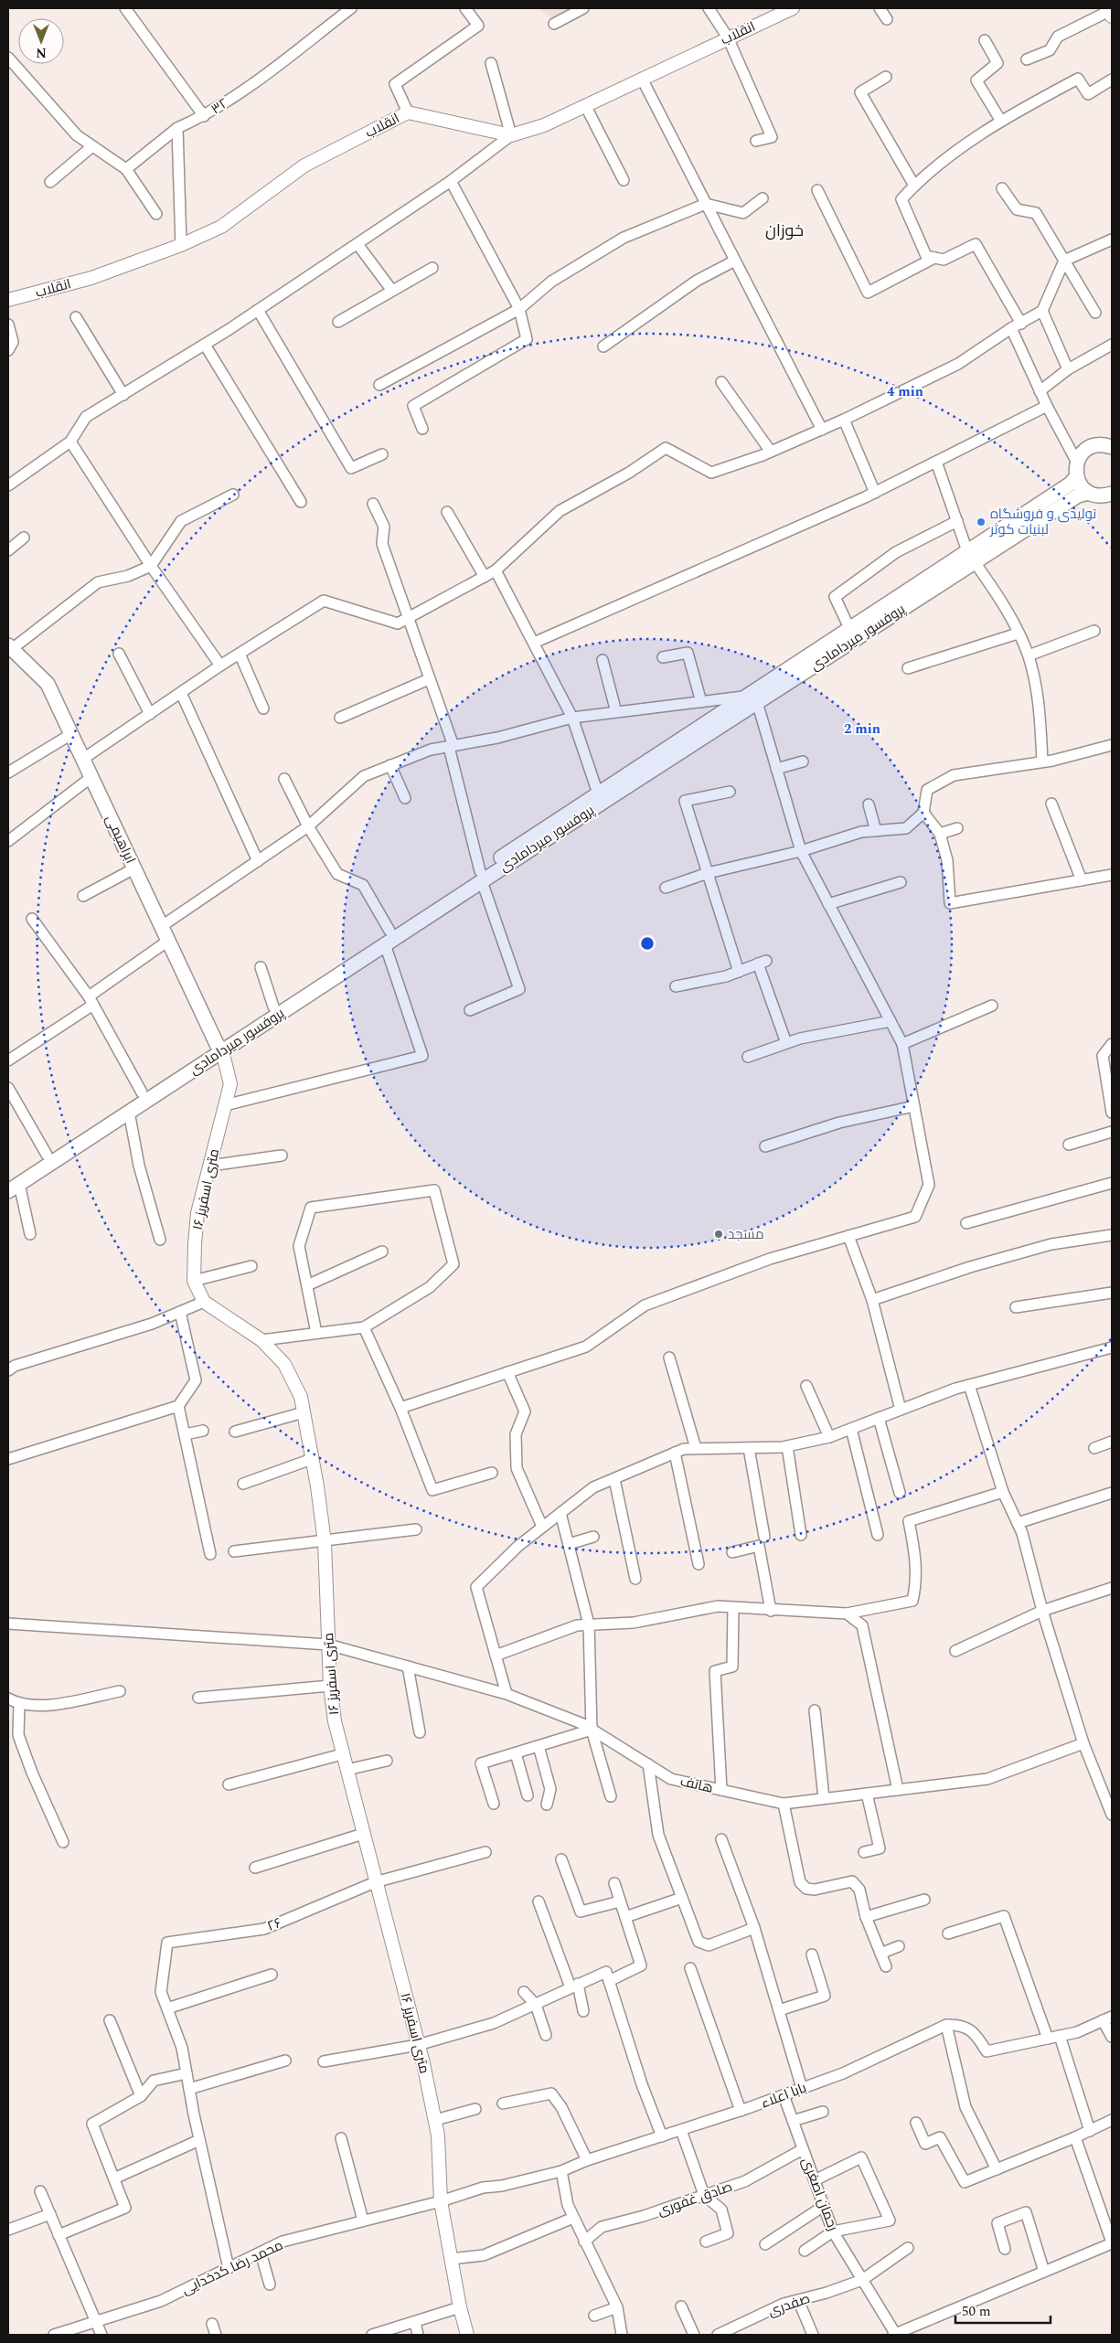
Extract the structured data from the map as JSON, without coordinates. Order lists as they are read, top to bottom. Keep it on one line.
{"streets":{"main road":["پروفسور میردامادی","ابراهیمی"],"street":["انقلاب","۳۲","۱۶ متری اسفریز","هاتف","۲۶","بابا اعلاء","رحمان اصغری","صادق غفوری","محمد رضا کدخدایی","صفدری"]},"crossings":[["پروفسور میردامادی","ابراهیمی"],["پروفسور میردامادی","۱۶ متری اسفریز"],["ابراهیمی","۱۶ متری اسفریز"],["۱۶ متری اسفریز","هاتف"],["۱۶ متری اسفریز","۲۶"],["۱۶ متری اسفریز","بابا اعلاء"],["۱۶ متری اسفریز","محمد رضا کدخدایی"],["بابا اعلاء","رحمان اصغری"],["بابا اعلاء","محمد رضا کدخدایی"],["رحمان اصغری","صادق غفوری"],["رحمان اصغری","صفدری"]],"districts":["خوزان"],"places":["تولیدی و فروشگاه لبنیات کوثر","مسجد"],"scale_bar":"50 m","north":"bottom","rings":["4 min","2 min"]}
